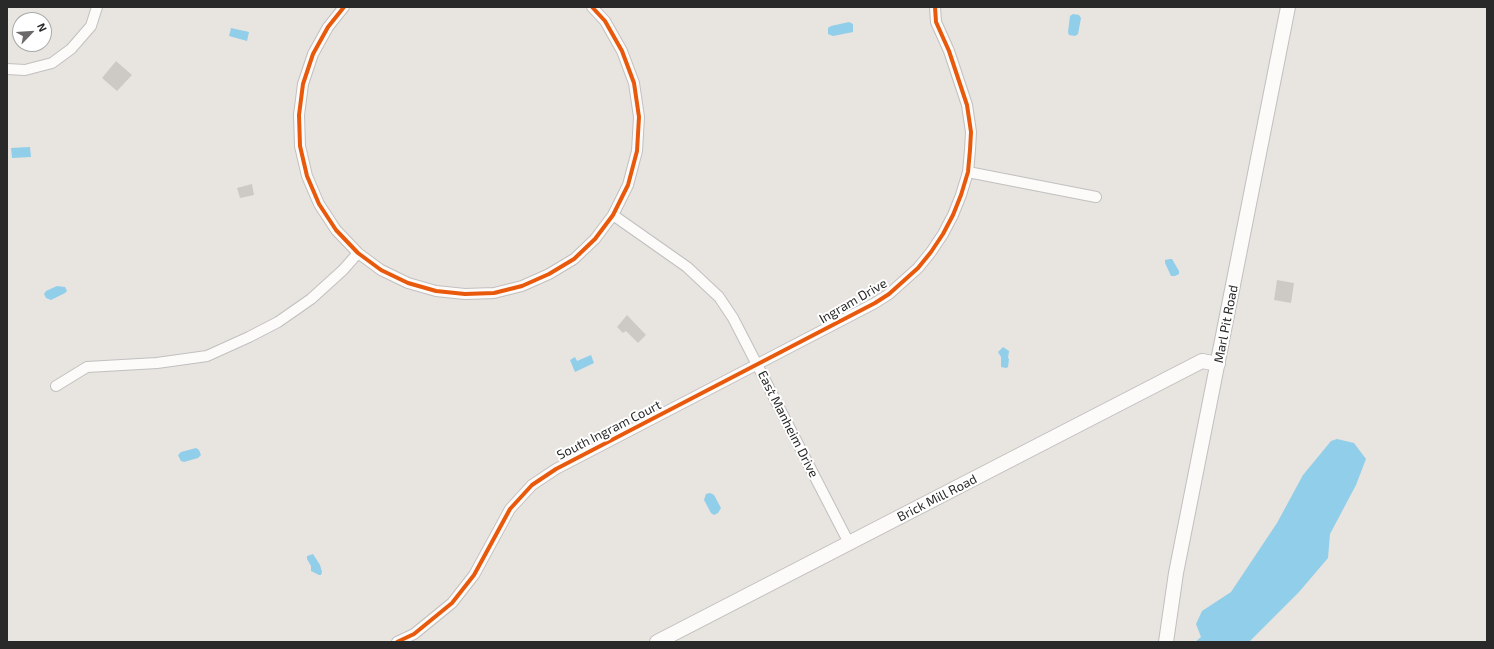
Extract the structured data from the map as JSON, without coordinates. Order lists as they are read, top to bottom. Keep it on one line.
{"streets":{"street":["Ingram Drive","Marl Pit Road","East Manheim Drive","South Ingram Court","Brick Mill Road"]},"crossings":[["Ingram Drive","East Manheim Drive"],["Ingram Drive","South Ingram Court"],["Marl Pit Road","Brick Mill Road"],["East Manheim Drive","South Ingram Court"],["East Manheim Drive","Brick Mill Road"]],"north":"top right"}
